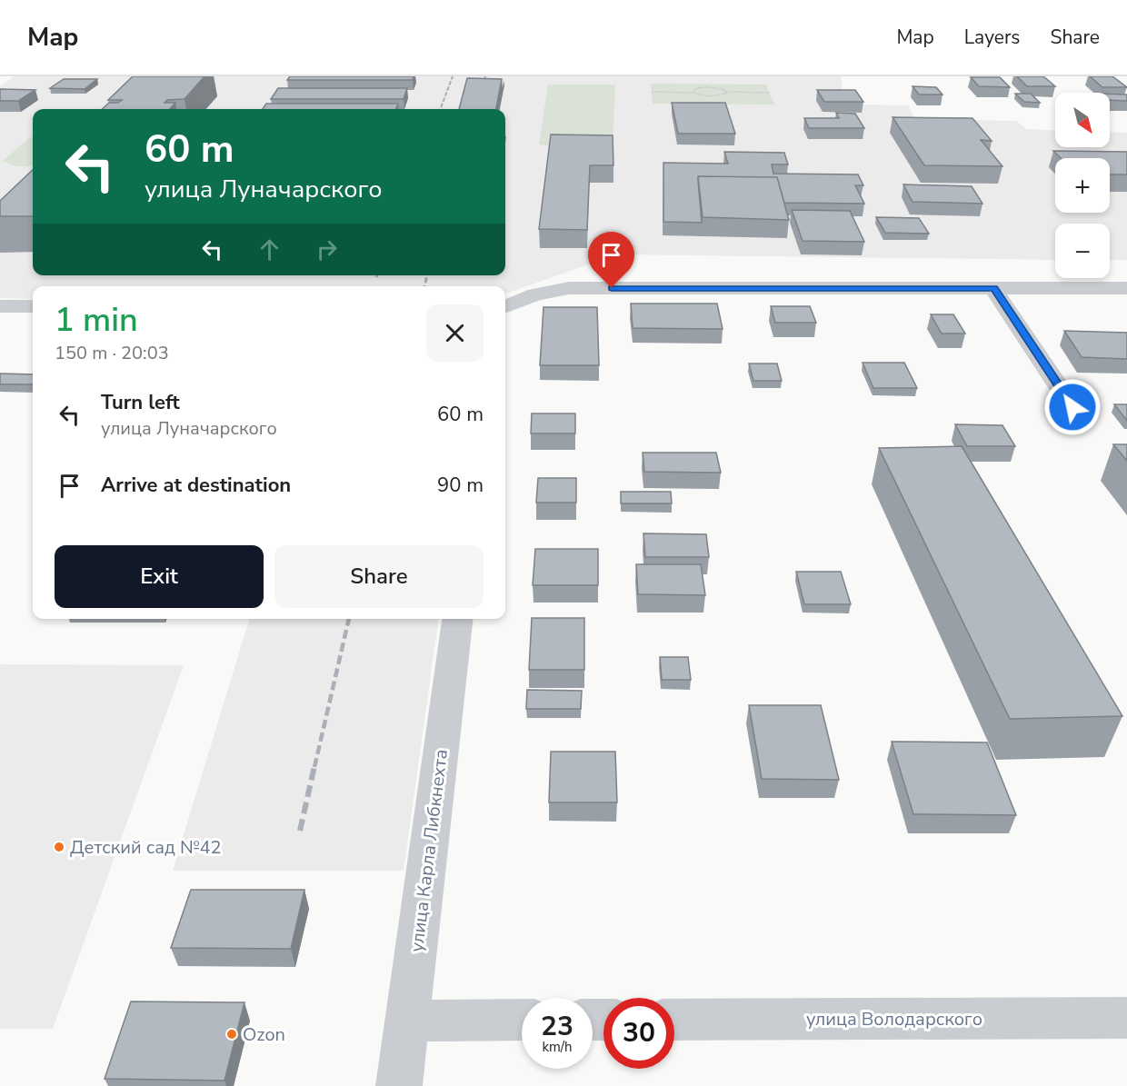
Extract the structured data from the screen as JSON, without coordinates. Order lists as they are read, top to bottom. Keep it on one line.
{"streets":{"street":["улица Карла Либкнехта","улица Володарского"]},"places":["Детский сад №42","Ozon"],"north":"bottom right","page":{"header":"Map","nav":["Map","Layers","Share"],"map_buttons":["+","−"],"turn":["60 m","улица Луначарского"],"heading":["1 min","150 m · 20:03"],"list":[{"name":"Turn left","note":"улица Луначарского","value":"60 m"},{"name":"Arrive at destination","value":"90 m"}],"buttons":["Exit","Share"],"speed":"23 km/h","limit":"30"}}
